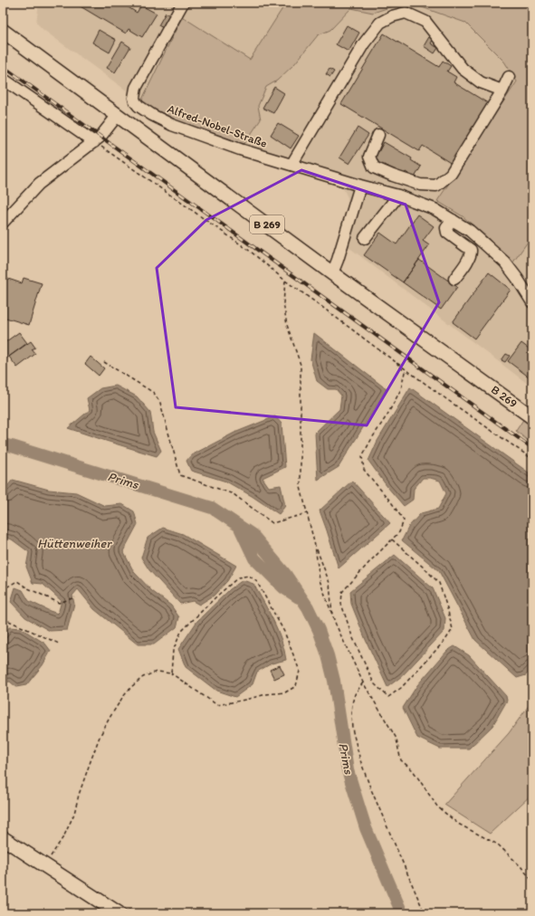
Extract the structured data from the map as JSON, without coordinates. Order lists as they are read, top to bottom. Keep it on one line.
{"streets":{"main road":["B 269"],"street":["Alfred-Nobel-Straße"]},"water":["Prims","Hüttenweiher"]}
